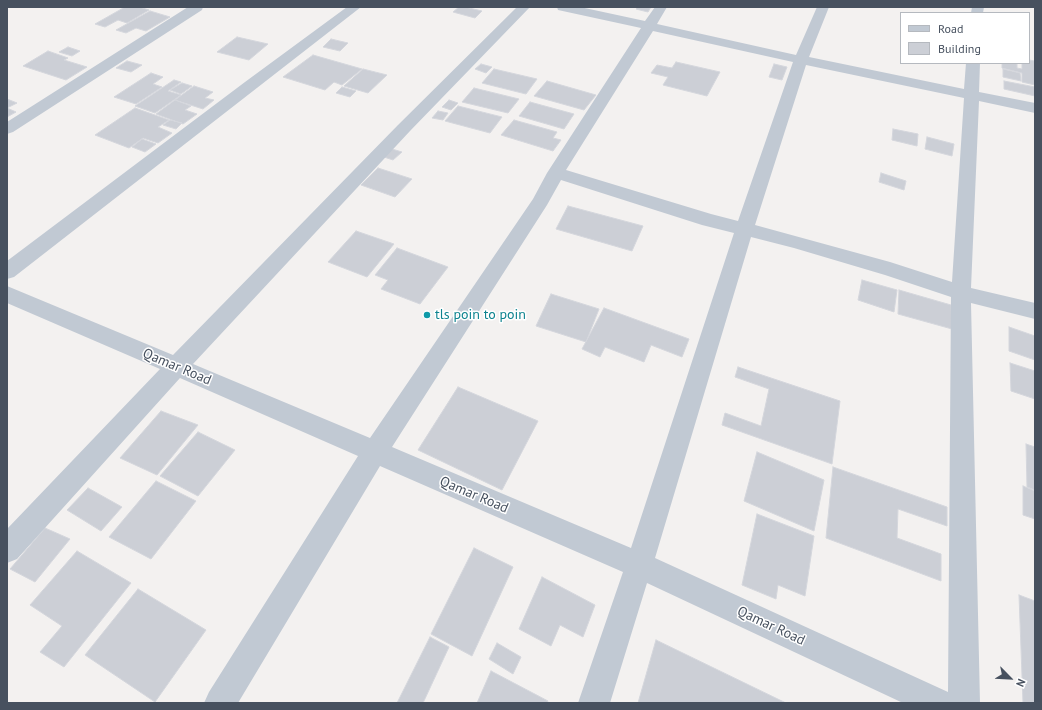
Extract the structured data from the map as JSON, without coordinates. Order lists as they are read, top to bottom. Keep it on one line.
{"streets":{"street":["Qamar Road"]},"places":["tls poin to poin"],"legend":["Road","Building"],"north":"bottom right"}
